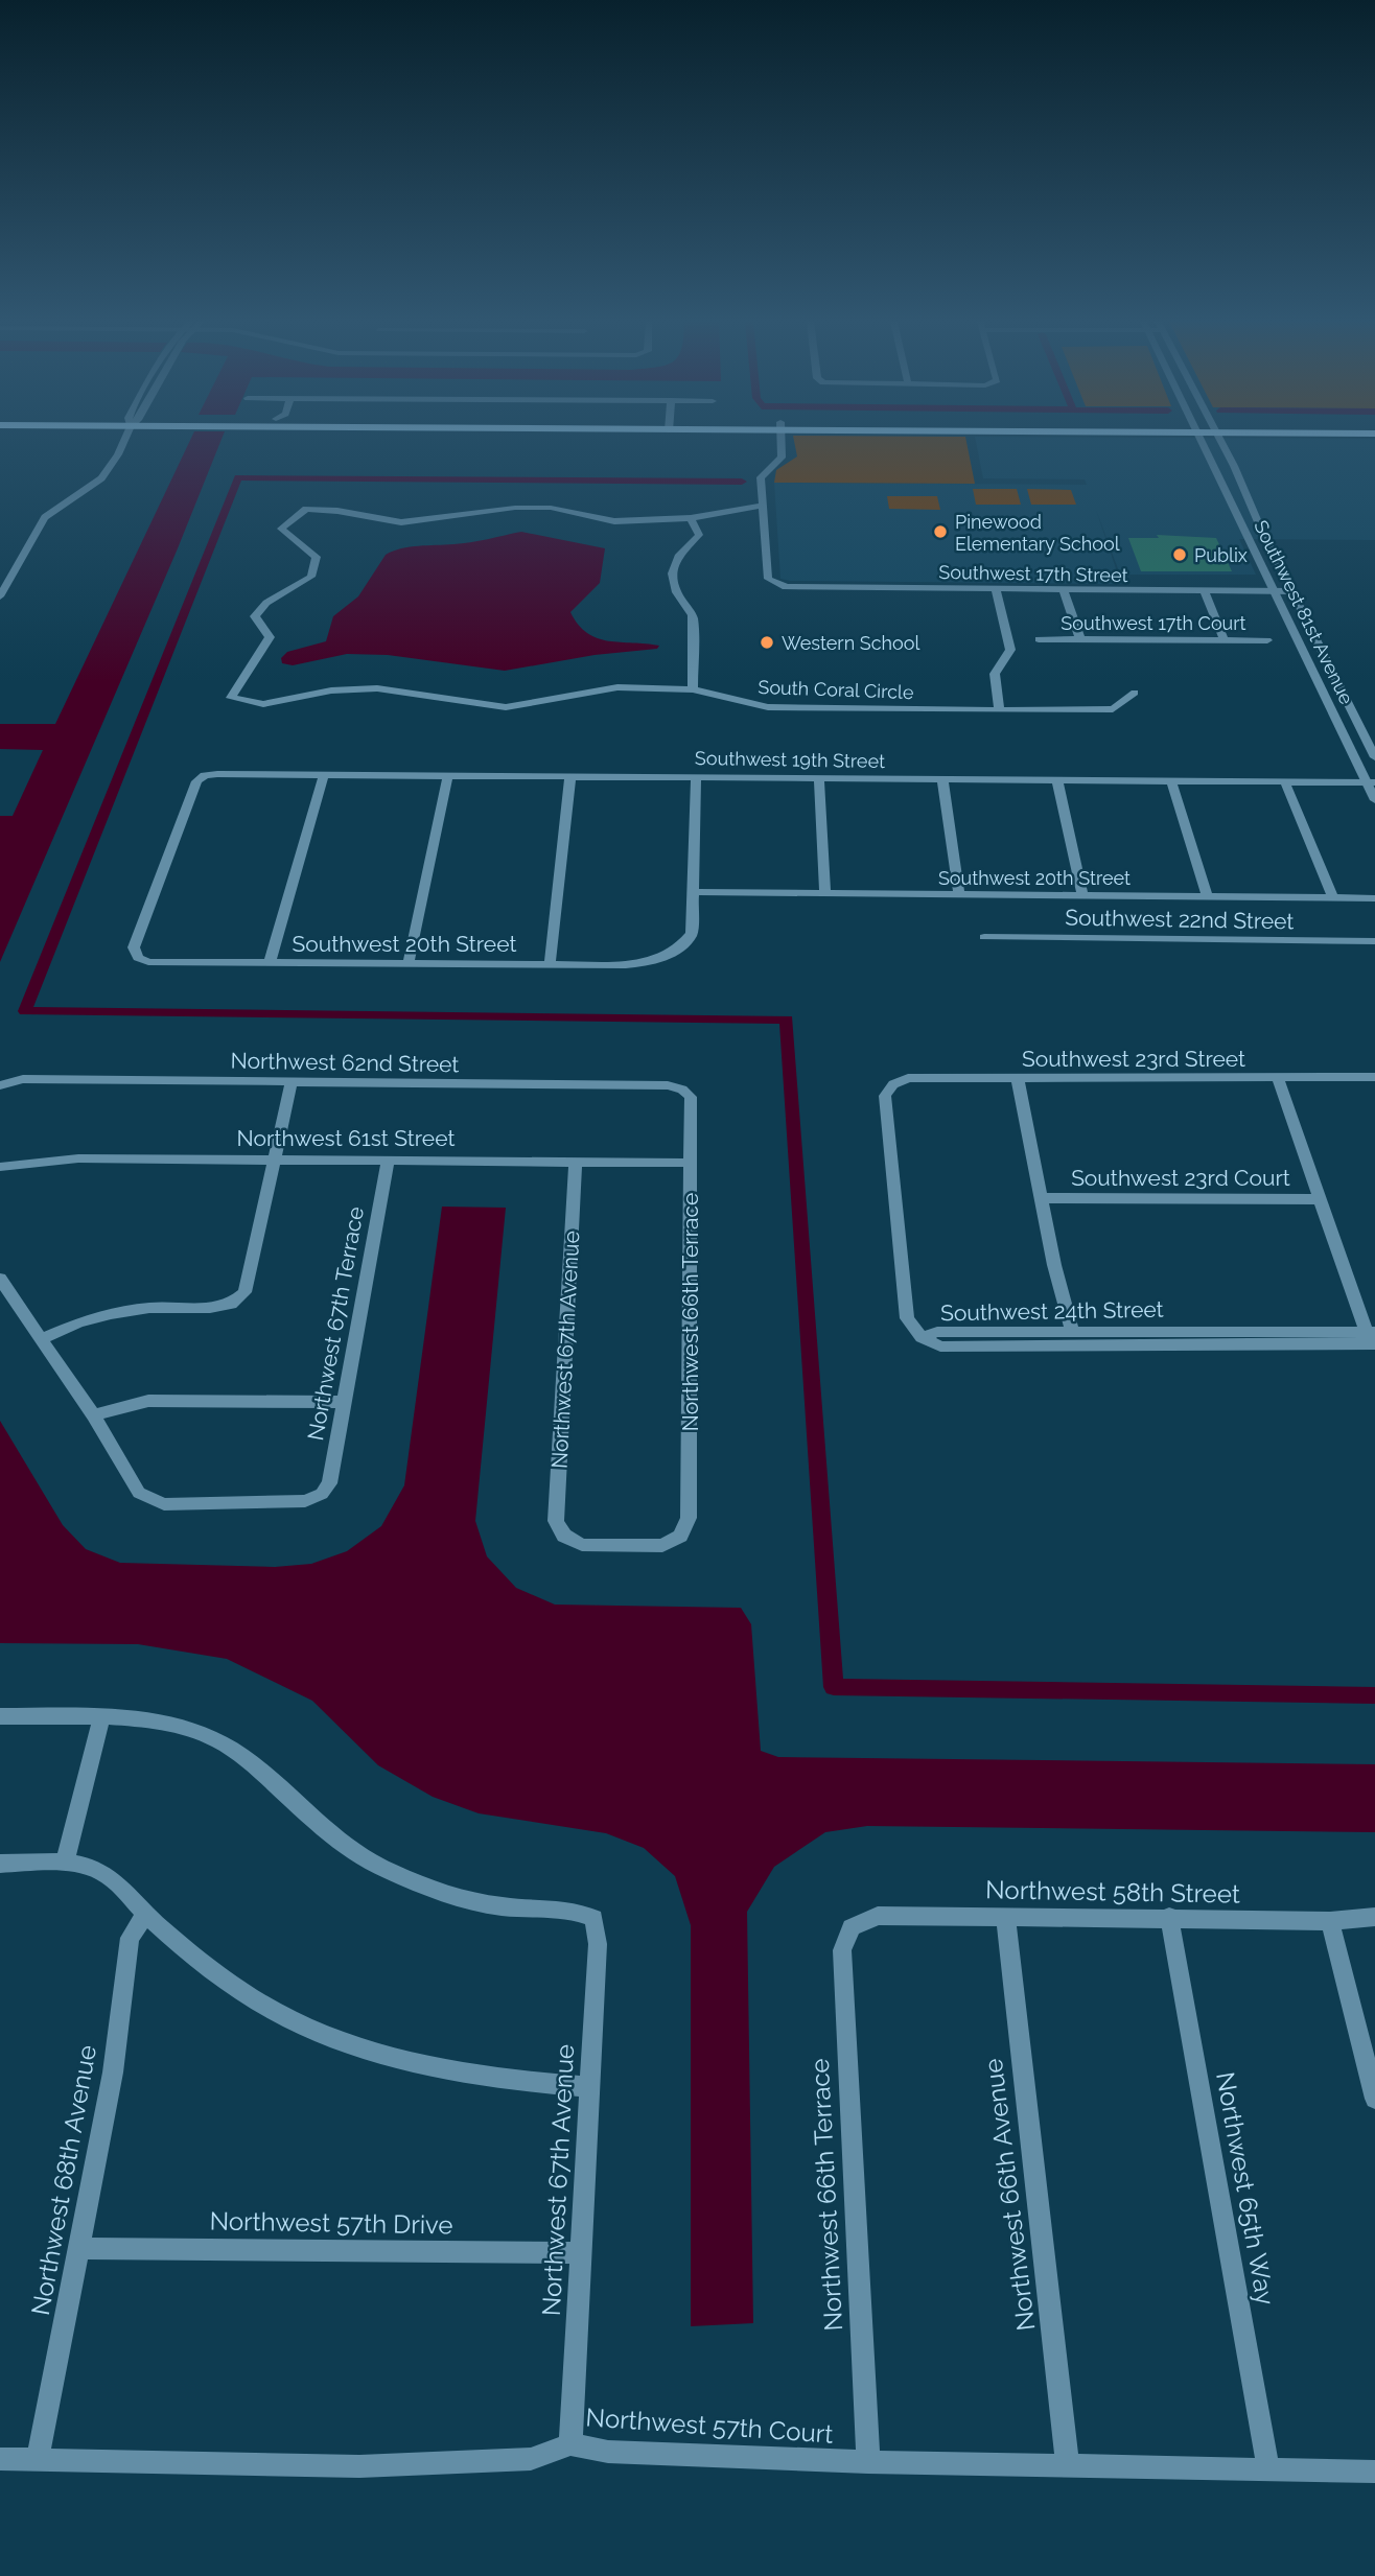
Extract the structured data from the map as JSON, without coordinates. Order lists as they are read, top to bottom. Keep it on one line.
{"streets":{"street":["Southwest 17th Street","Southwest 81st Avenue","Southwest 17th Court","South Coral Circle","Southwest 19th Street","Southwest 20th Street","Southwest 22nd Street","Southwest 23rd Street","Northwest 62nd Street","Northwest 61st Street","Southwest 23rd Court","Southwest 24th Street","Northwest 66th Terrace","Northwest 67th Terrace","Northwest 67th Avenue","Northwest 58th Street","Northwest 68th Avenue","Northwest 65th Way","Northwest 66th Avenue","Northwest 57th Drive","Northwest 57th Court"]},"crossings":[["Southwest 17th Street","Southwest 81st Avenue"],["Southwest 81st Avenue","Southwest 19th Street"],["Southwest 19th Street","Southwest 20th Street"],["Southwest 23rd Street","Southwest 24th Street"],["Northwest 62nd Street","Northwest 66th Terrace"],["Northwest 61st Street","Northwest 66th Terrace"],["Northwest 61st Street","Northwest 67th Terrace"],["Northwest 61st Street","Northwest 67th Avenue"],["Northwest 66th Terrace","Northwest 67th Avenue"],["Northwest 66th Terrace","Northwest 58th Street"],["Northwest 66th Terrace","Northwest 57th Court"],["Northwest 67th Avenue","Northwest 57th Drive"],["Northwest 67th Avenue","Northwest 57th Court"],["Northwest 58th Street","Northwest 65th Way"],["Northwest 58th Street","Northwest 66th Avenue"],["Northwest 68th Avenue","Northwest 57th Drive"],["Northwest 68th Avenue","Northwest 57th Court"],["Northwest 65th Way","Northwest 57th Court"],["Northwest 66th Avenue","Northwest 57th Court"]],"places":["Pinewood Elementary School","Publix","Western School"]}
